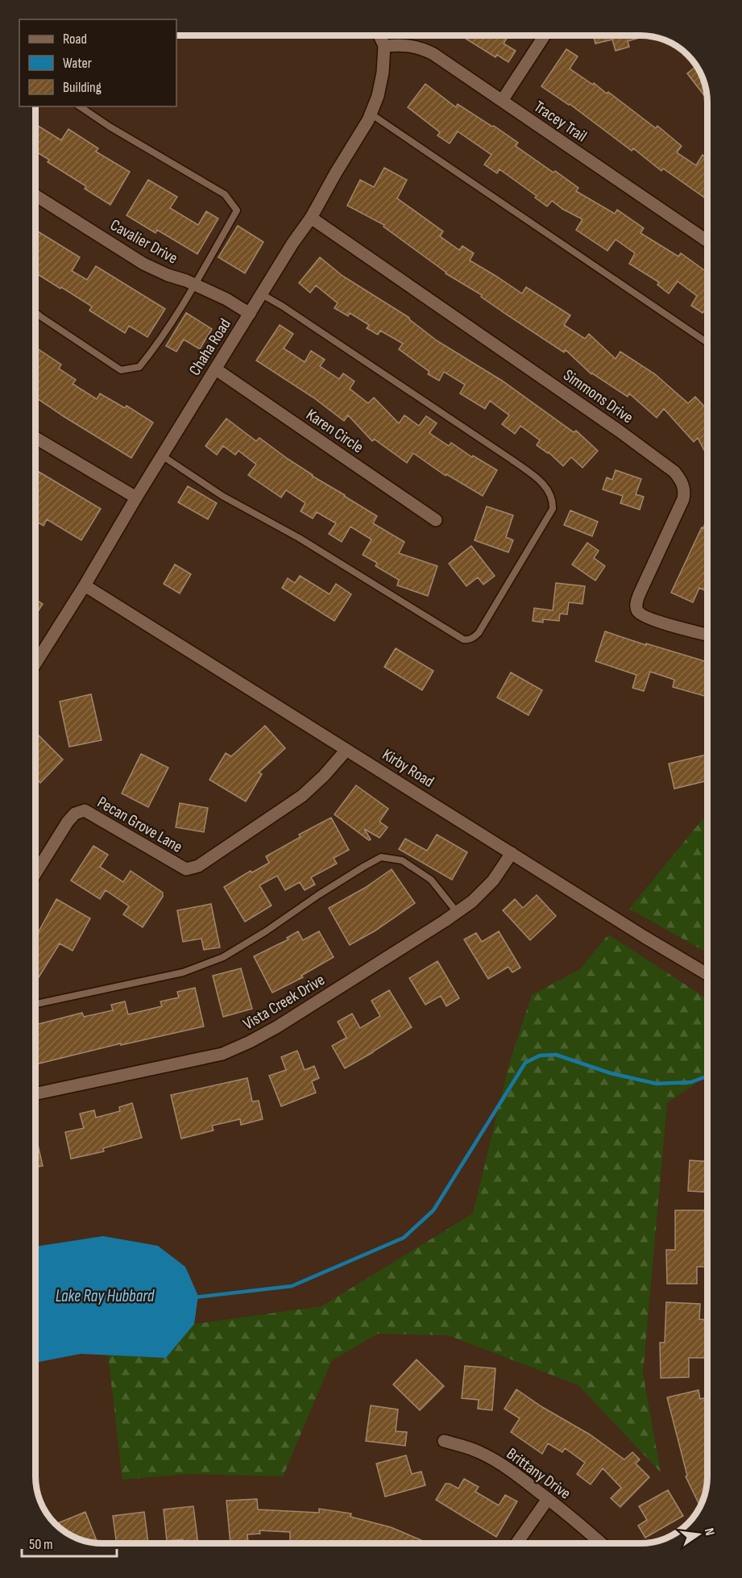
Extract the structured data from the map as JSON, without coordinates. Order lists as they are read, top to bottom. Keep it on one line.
{"streets":{"street":["Tracey Trail","Cavalier Drive","Chaha Road","Simmons Drive","Karen Circle","Kirby Road","Pecan Grove Lane","Vista Creek Drive","Brittany Drive"]},"crossings":[["Tracey Trail","Chaha Road"],["Cavalier Drive","Chaha Road"],["Chaha Road","Simmons Drive"],["Chaha Road","Karen Circle"],["Chaha Road","Kirby Road"],["Kirby Road","Pecan Grove Lane"],["Kirby Road","Vista Creek Drive"]],"water":["Lake Ray Hubbard"],"legend":["Road","Water","Building"],"scale_bar":"50 m","north":"right"}
